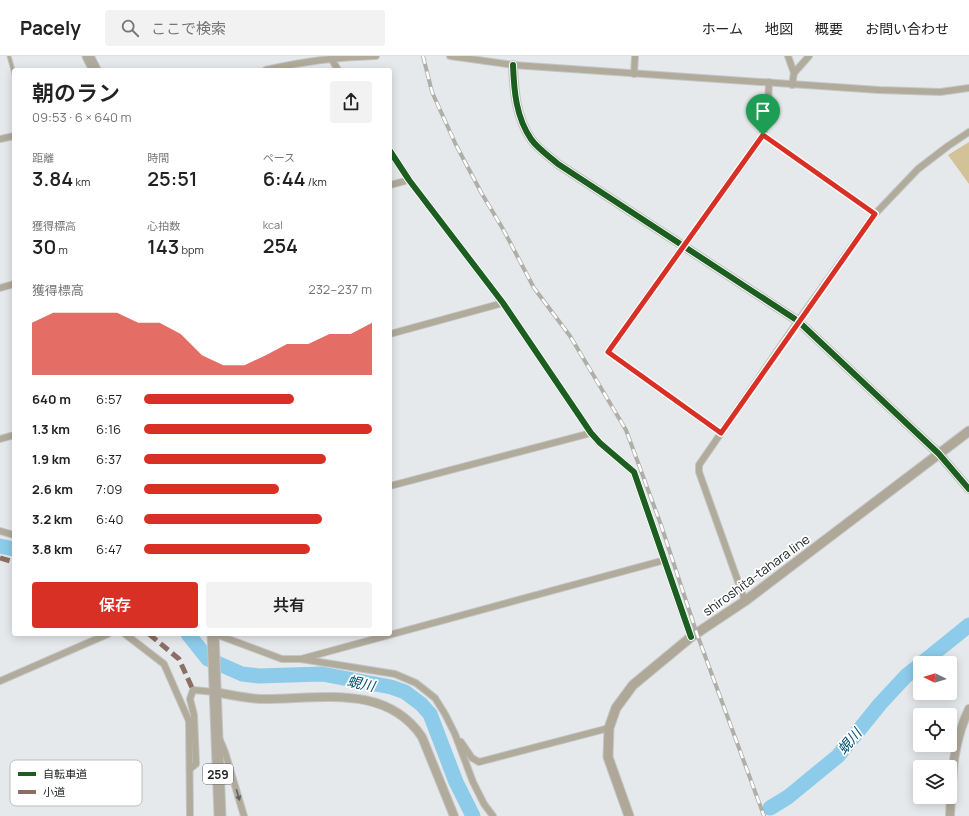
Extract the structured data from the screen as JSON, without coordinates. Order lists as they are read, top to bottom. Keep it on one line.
{"streets":{"highway":["259"],"main road":["shiroshita-tahara line"]},"water":["蜆川"],"legend":["自転車道","小道"],"north":"left","page":{"header":"Pacely","search":"ここで検索","nav":["ホーム","地図","概要","お問い合わせ"],"heading":["朝のラン","09:53 · 6 × 640 m"],"stats":[["距離","3.84 km"],["時間","25:51"],["ペース","6:44 /km"],["獲得標高","30 m"],["心拍数","143 bpm"],["kcal","254"]],"chart":["獲得標高","232–237 m"],"list":[{"name":"640 m","note":"6:57"},{"name":"1.3 km","note":"6:16"},{"name":"1.9 km","note":"6:37"},{"name":"2.6 km","note":"7:09"},{"name":"3.2 km","note":"6:40"},{"name":"3.8 km","note":"6:47"}],"buttons":["保存","共有"]}}
